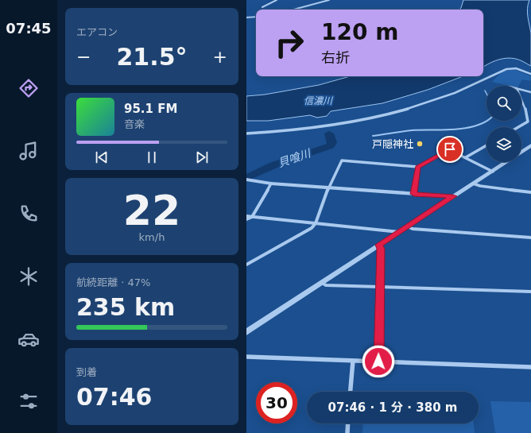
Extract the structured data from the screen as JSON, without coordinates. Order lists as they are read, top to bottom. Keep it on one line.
{"water":["信濃川","貝喰川"],"places":["戸隠神社"],"page":{"tabs":"07:45","tile":["エアコン",["22","km/h"],["航続距離 · 47%","235 km"],["到着","07:46"]],"turn":["120 m","右折"],"heat":["−","21.5°","+"],"song":["95.1 FM","音楽"],"limit":"30","trip":"07:46 · 1 分 · 380 m"}}
